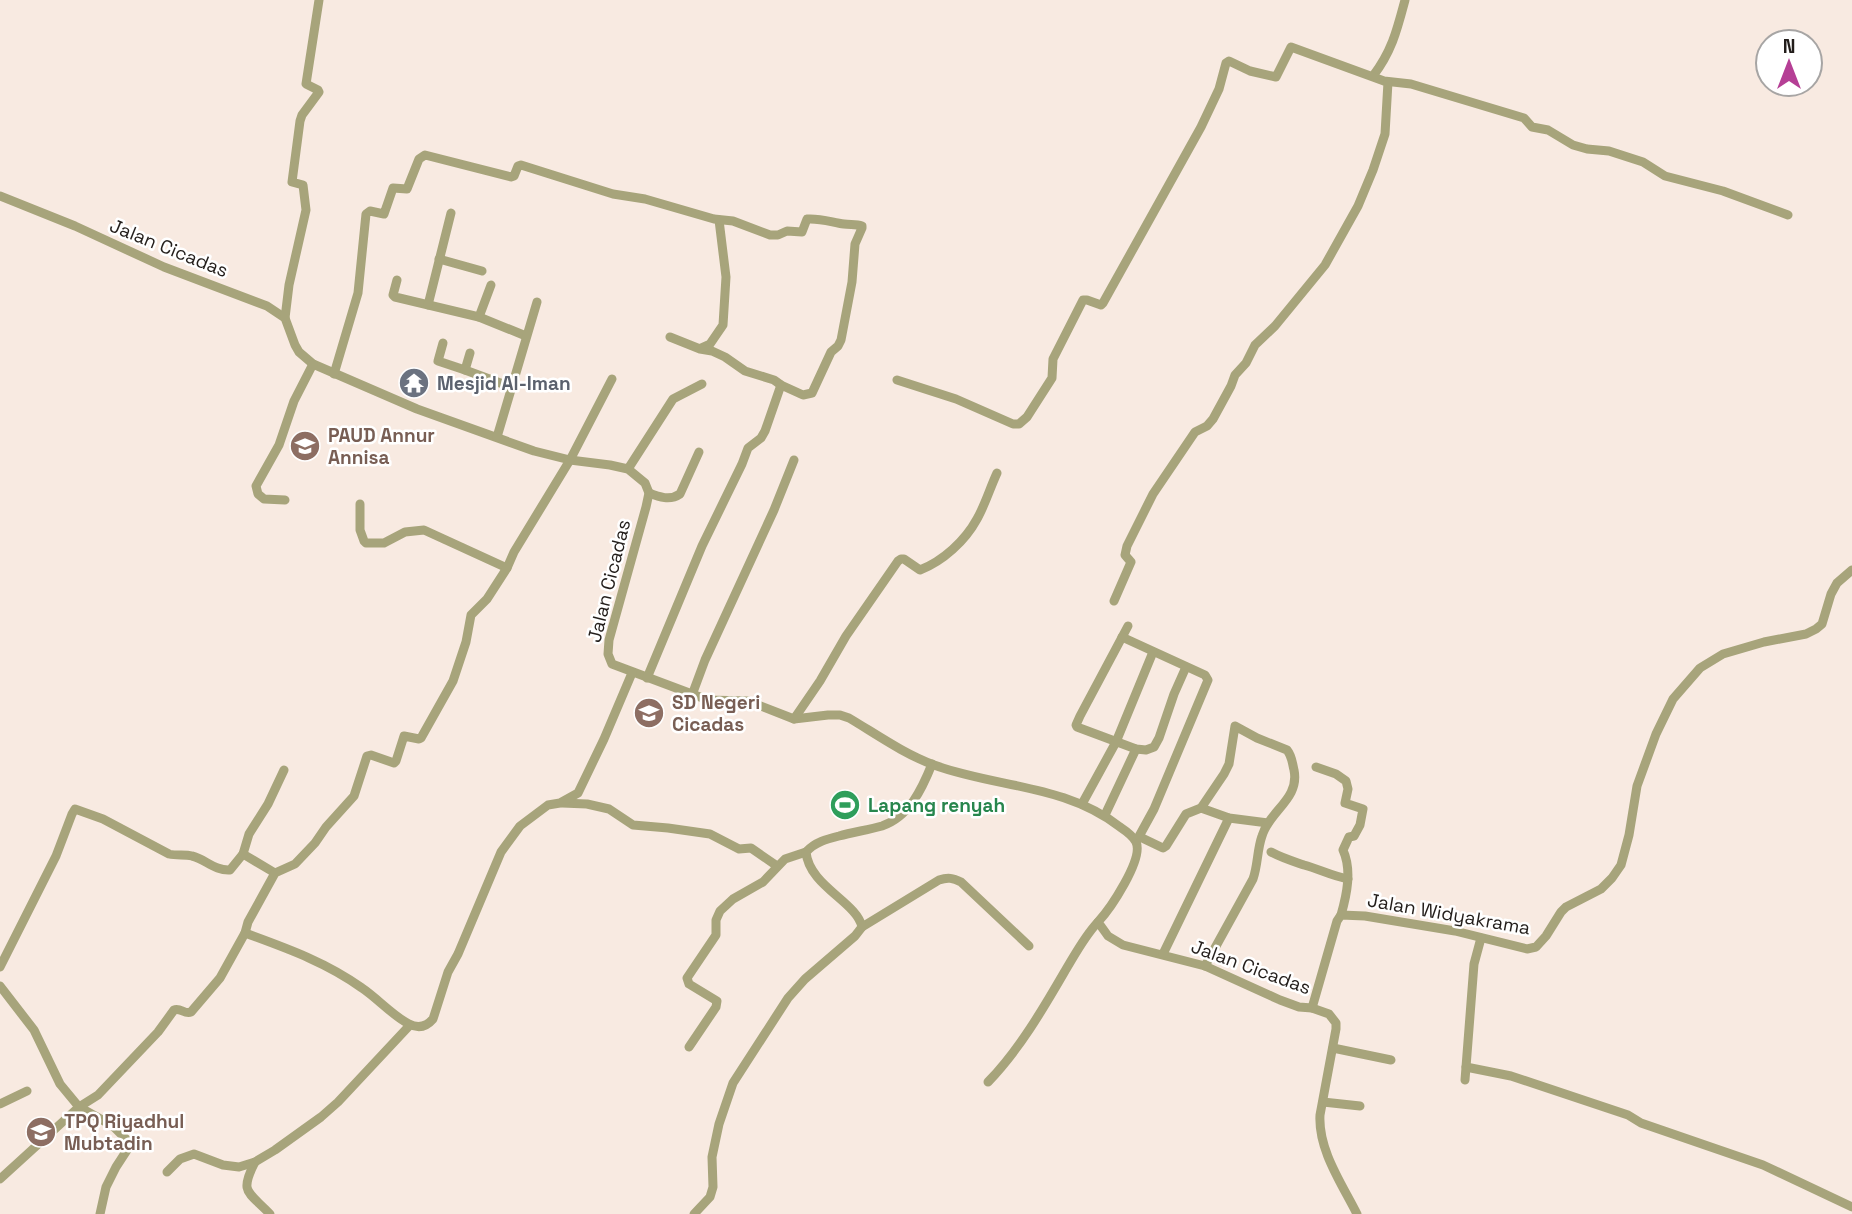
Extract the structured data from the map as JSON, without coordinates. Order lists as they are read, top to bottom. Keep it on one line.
{"streets":{"street":["Jalan Cicadas","Jalan Widyakrama"]},"crossings":[["Jalan Cicadas","Jalan Widyakrama"]],"places":{"temple":["Mesjid Al-Iman"],"school or university":["PAUD Annur Annisa","SD Negeri Cicadas","TPQ Riyadhul Mubtadin"],"sports":["Lapang renyah"]},"north":"top"}
